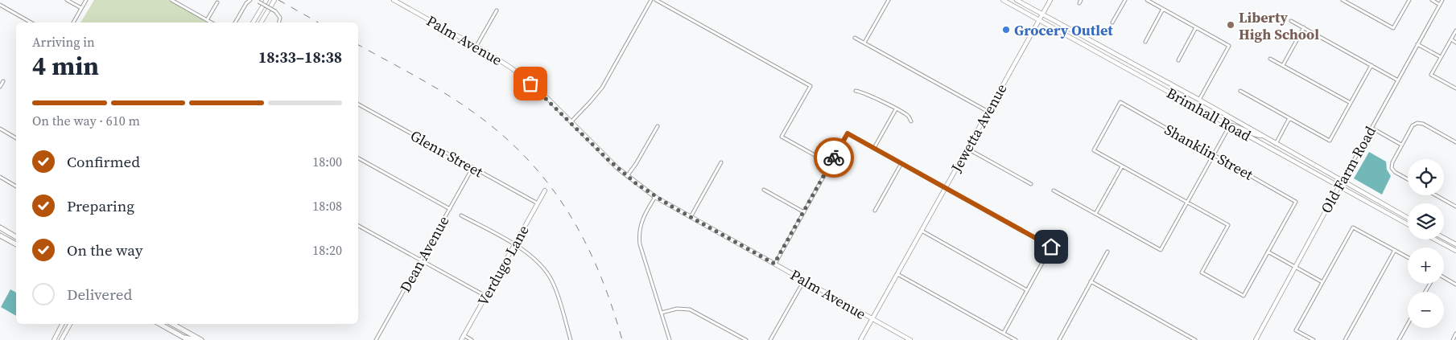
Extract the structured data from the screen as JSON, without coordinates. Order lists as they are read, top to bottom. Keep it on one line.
{"streets":{"street":["Palm Avenue","Brimhall Road","Jewetta Avenue","Shanklin Street","Glenn Street","Old Farm Road","Dean Avenue","Verdugo Lane"]},"crossings":[["Palm Avenue","Jewetta Avenue"],["Brimhall Road","Jewetta Avenue"],["Brimhall Road","Old Farm Road"],["Glenn Street","Dean Avenue"],["Glenn Street","Verdugo Lane"]],"places":["Liberty High School","Grocery Outlet"],"page":{"heading":["4 min","Arriving in","18:33–18:38"],"bar":"On the way · 610 m","list":[["Confirmed","18:00"],["Preparing","18:08"],["On the way","18:20"],"Delivered"],"map_buttons":["+","−"]}}
